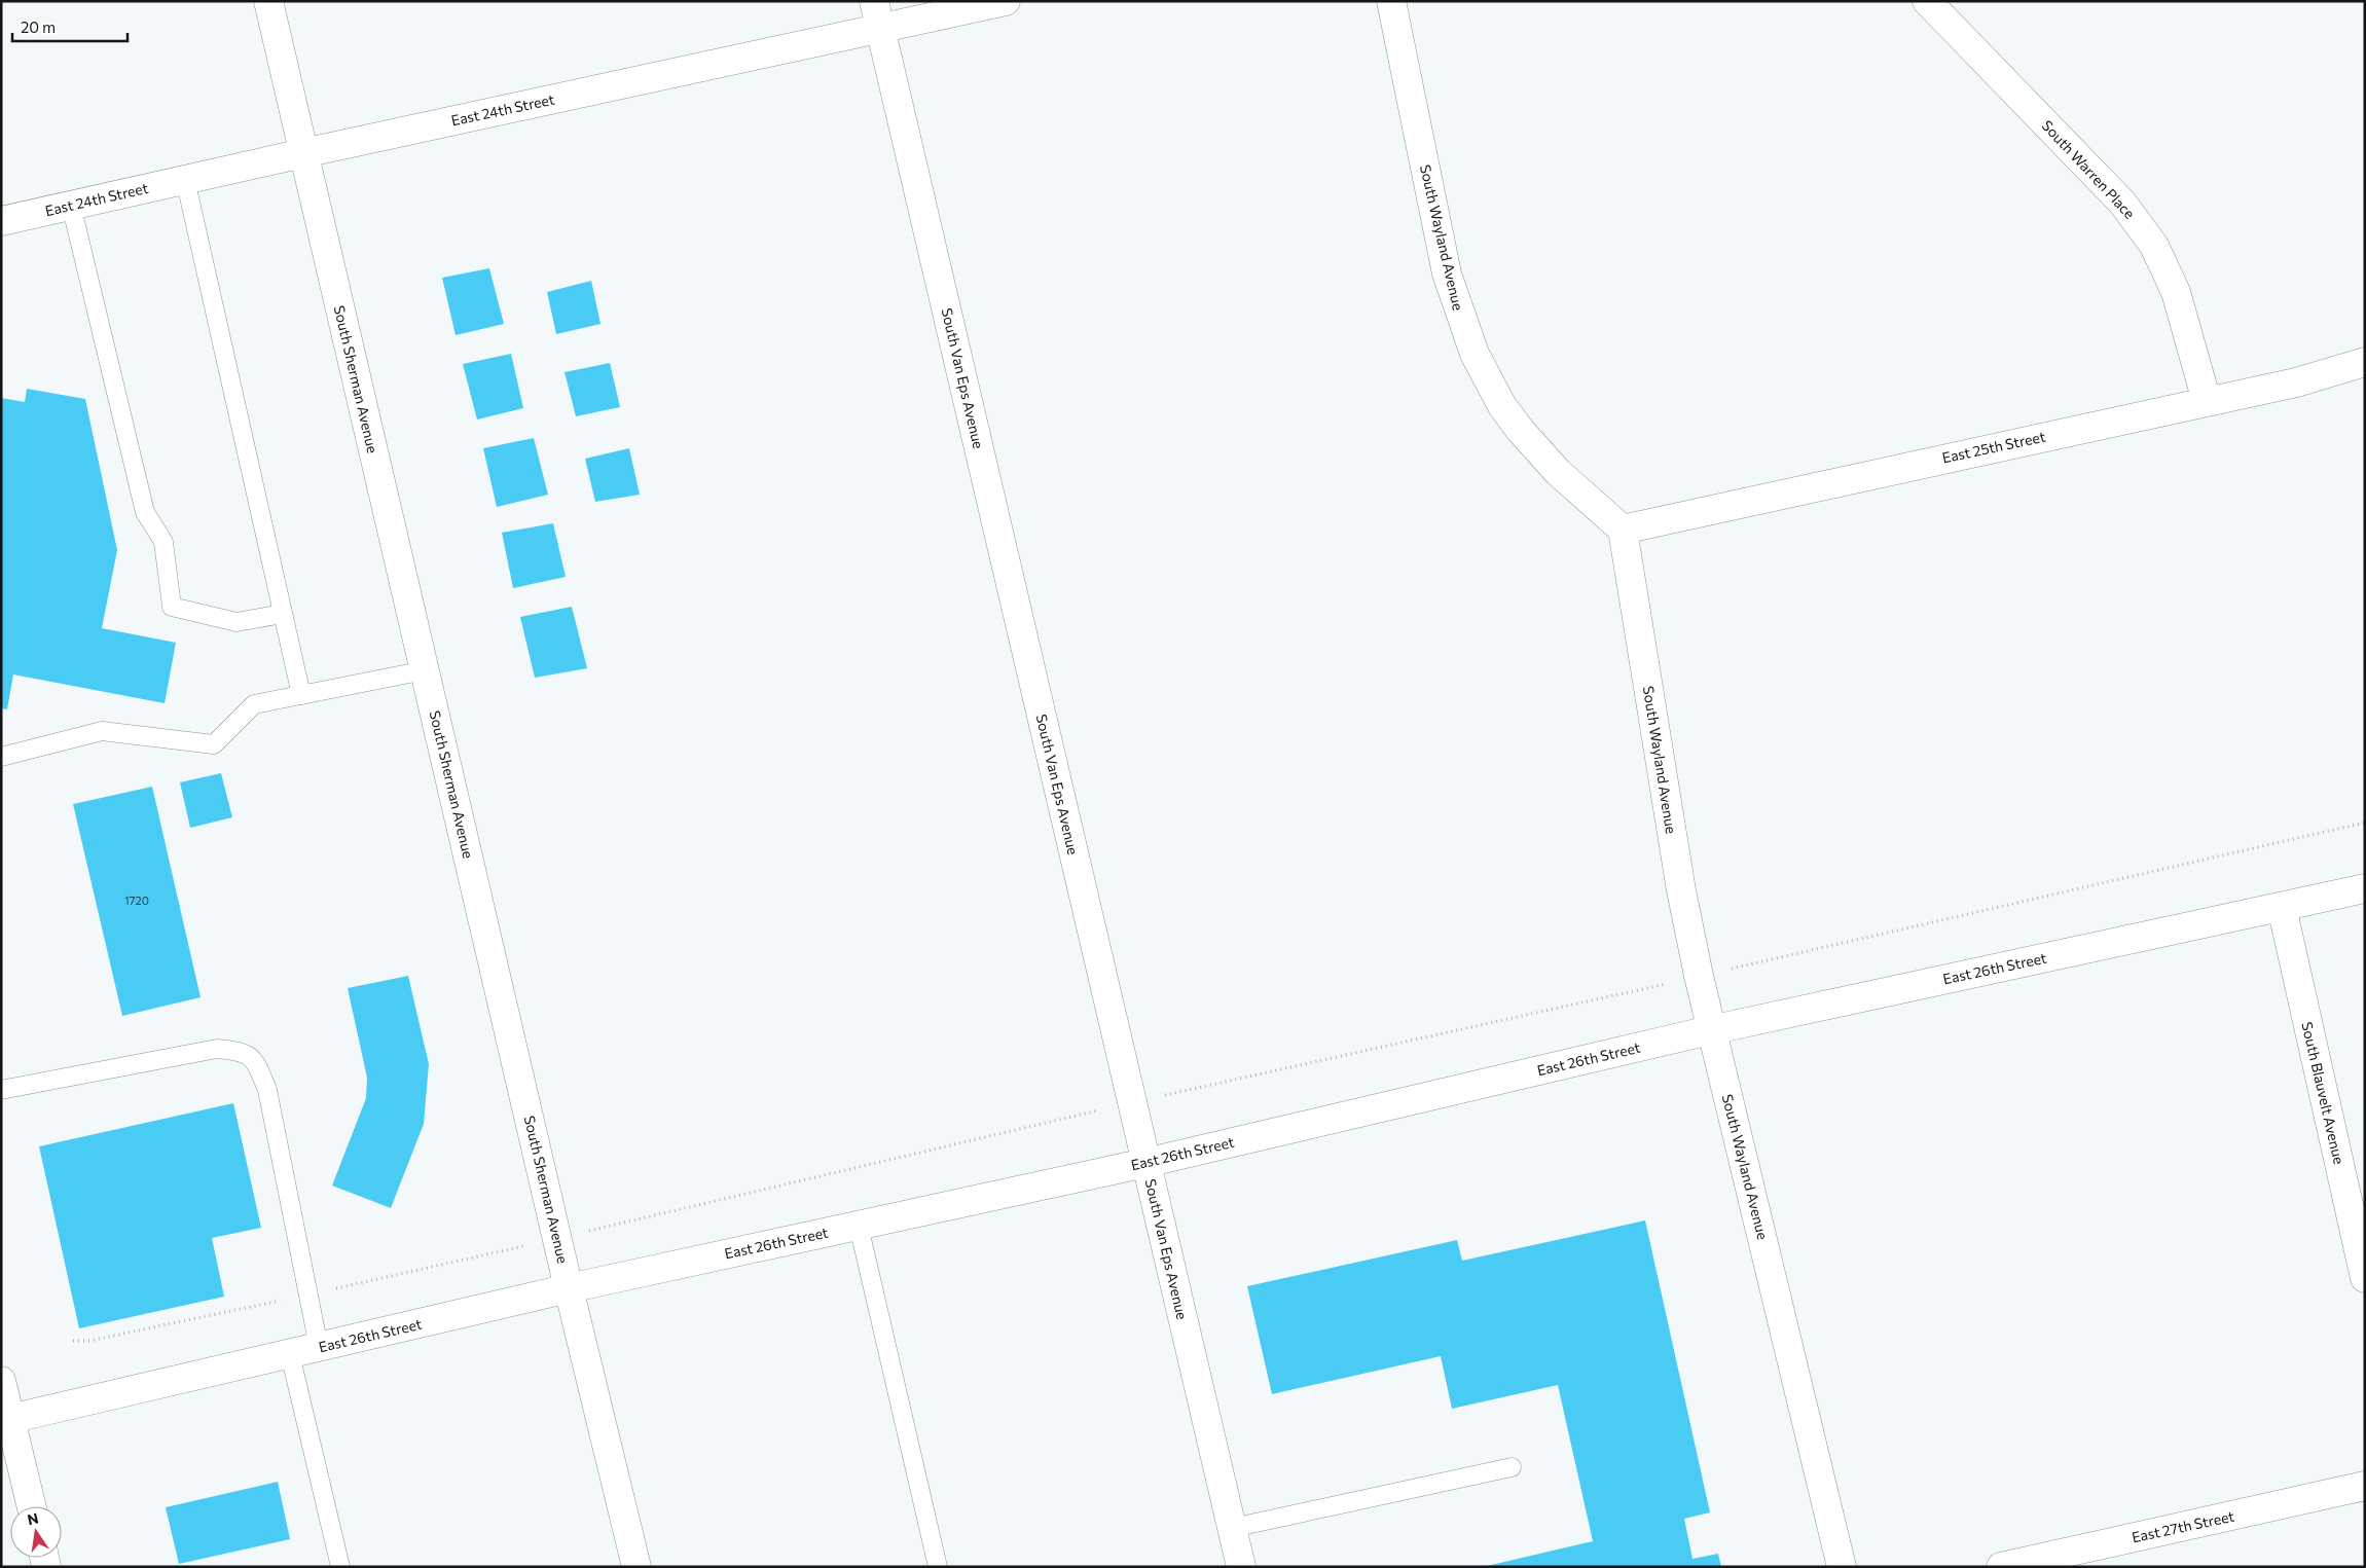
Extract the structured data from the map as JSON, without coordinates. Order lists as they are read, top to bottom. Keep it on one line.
{"streets":{"street":["East 24th Street","South Warren Place","South Wayland Avenue","South Van Eps Avenue","South Sherman Avenue","East 25th Street","East 26th Street","South Blauvelt Avenue","East 27th Street"]},"crossings":[["East 24th Street","South Van Eps Avenue"],["East 24th Street","South Sherman Avenue"],["South Warren Place","East 25th Street"],["South Wayland Avenue","East 25th Street"],["South Wayland Avenue","East 26th Street"],["South Van Eps Avenue","East 26th Street"],["South Sherman Avenue","East 26th Street"],["East 26th Street","South Blauvelt Avenue"]],"house_numbers":["1720"],"scale_bar":"20 m","north":"top"}
